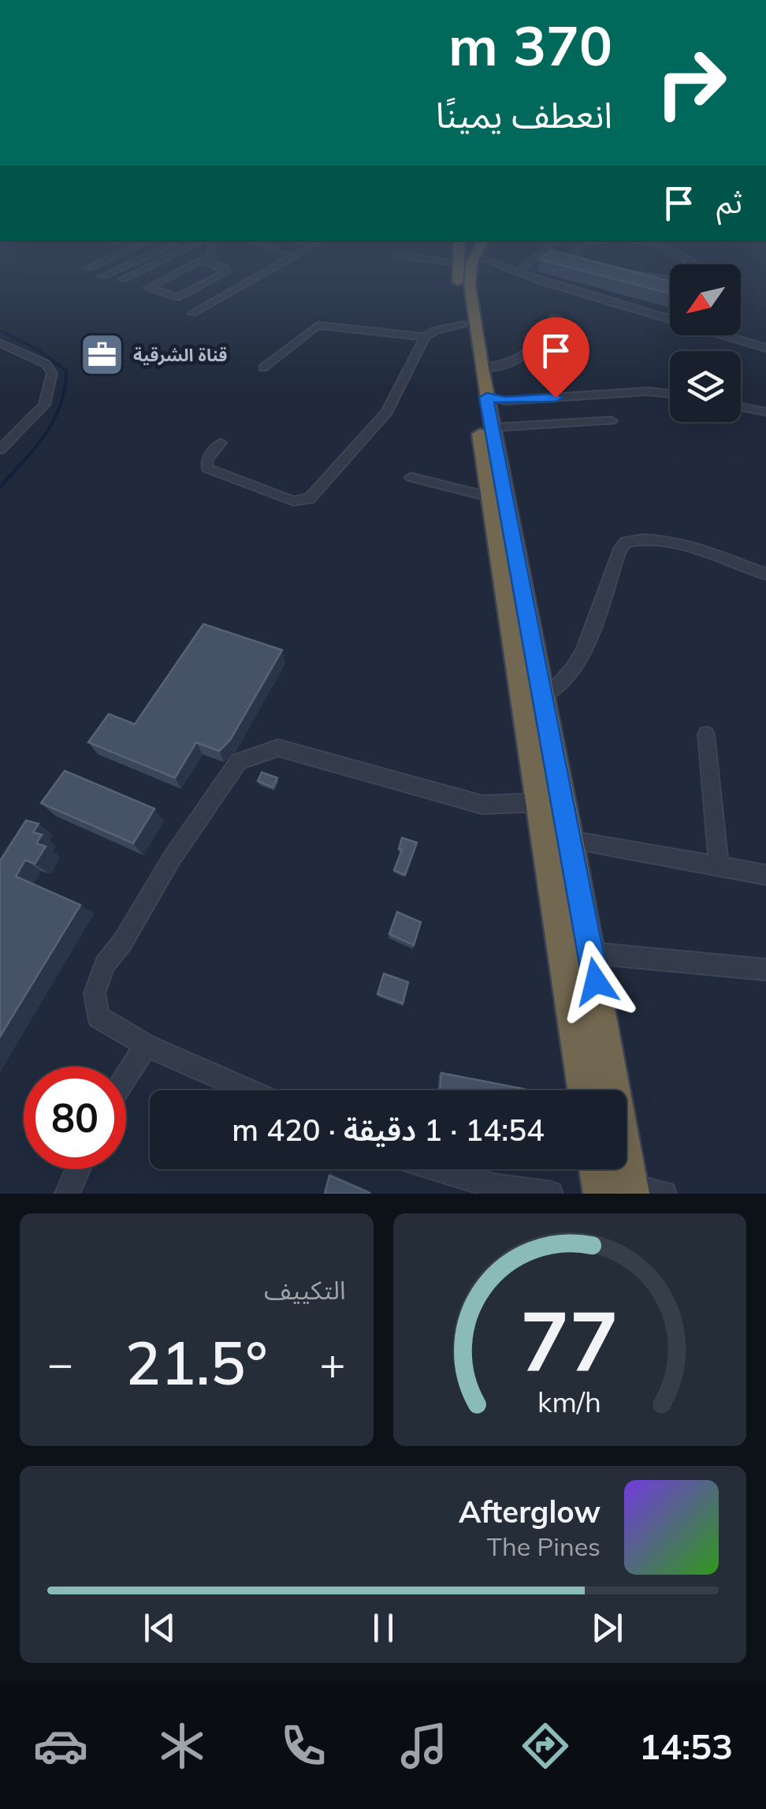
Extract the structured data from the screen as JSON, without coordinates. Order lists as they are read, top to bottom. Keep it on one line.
{"places":{"office":["قناة الشرقية"]},"north":"bottom left","page":{"turn":["370 m","انعطف يمينًا"],"then":"ثم","limit":"80","trip":"14:54 · 1 دقيقة · 420 m","tile":"التكييف","heat":["−","21.5°","+"],"song":["Afterglow","The Pines"],"tabs":"14:53","gauge":["77","km/h"]}}
